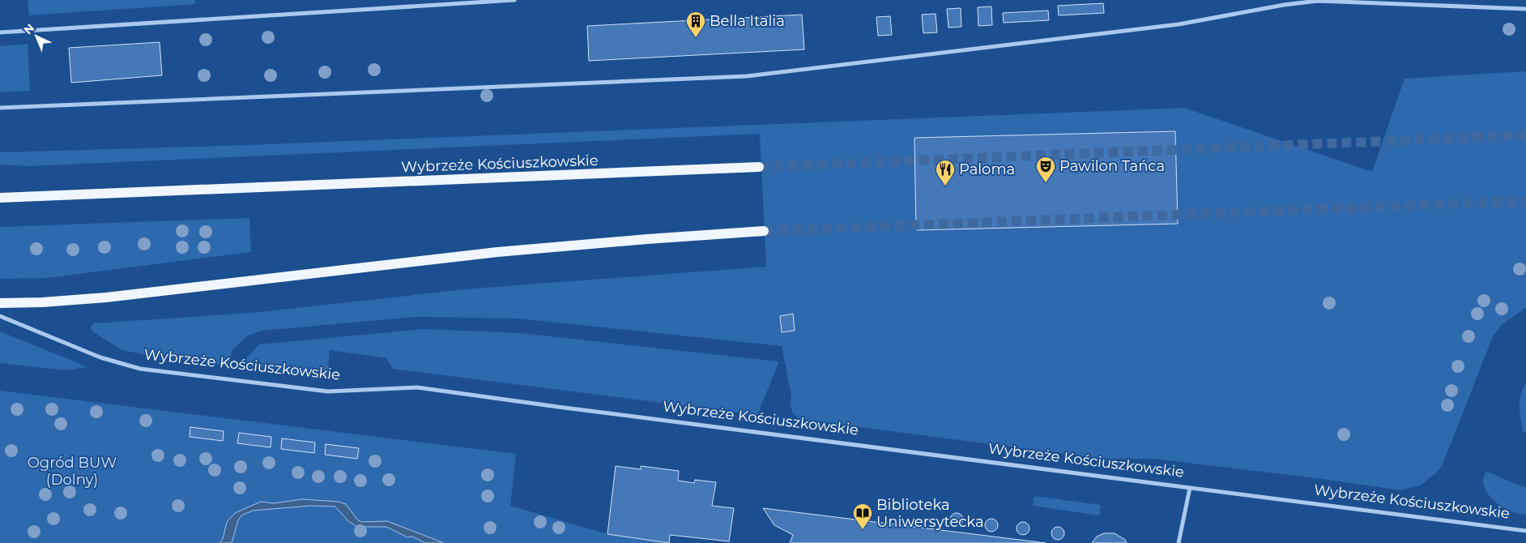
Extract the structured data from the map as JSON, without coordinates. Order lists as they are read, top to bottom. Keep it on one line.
{"streets":{"main road":["Wybrzeże Kościuszkowskie"]},"parks":["Ogród BUW (Dolny)"],"places":{"building":["Bella Italia"],"theatre":["Pawilon Tańca"],"restaurant":["Paloma"],"library":["Biblioteka Uniwersytecka"]},"north":"top left"}
